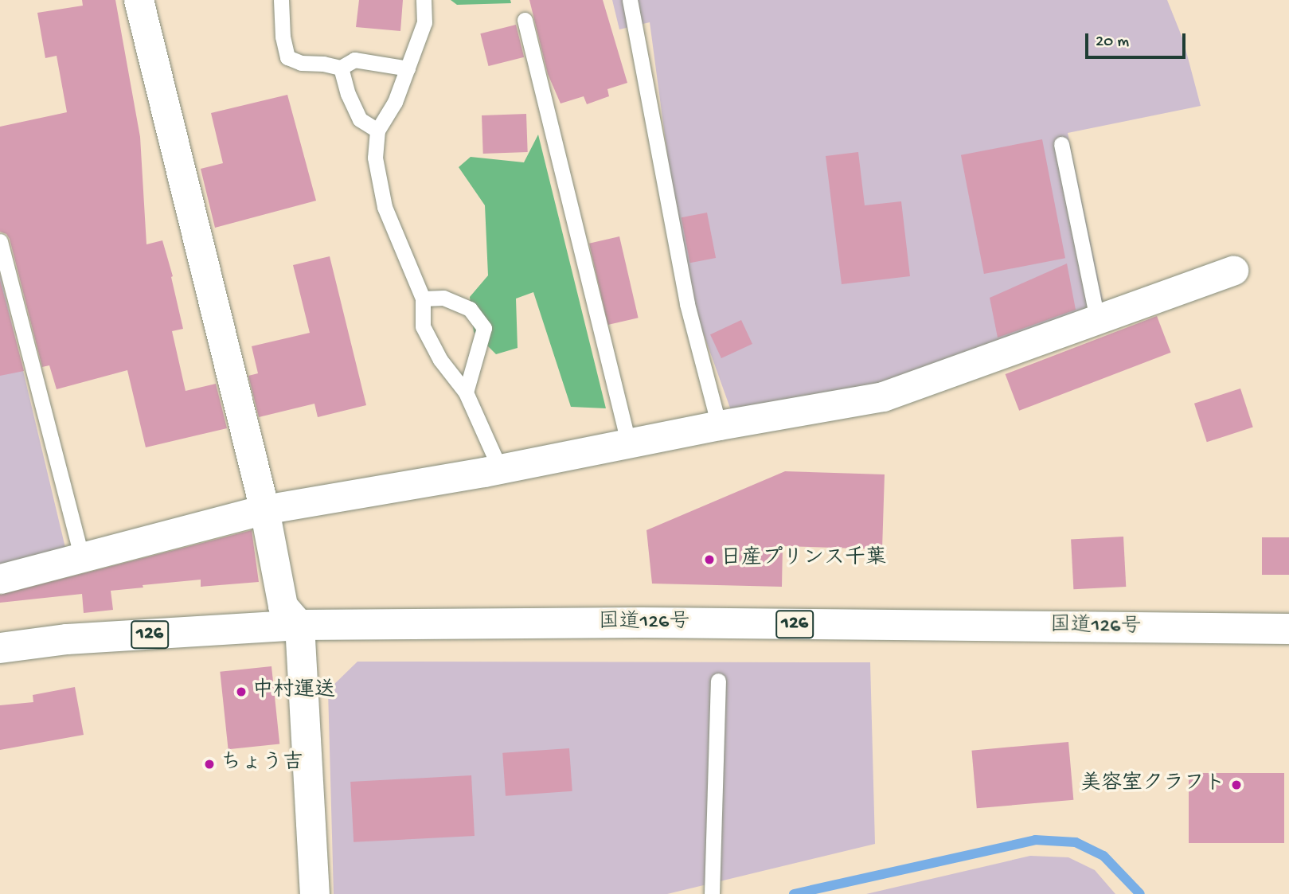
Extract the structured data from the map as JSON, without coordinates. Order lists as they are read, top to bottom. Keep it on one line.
{"streets":{"highway":["国道126号","126"]},"places":["日産プリンス千葉","中村運送","ちょう吉","美容室クラフト"],"scale_bar":"20 m"}
